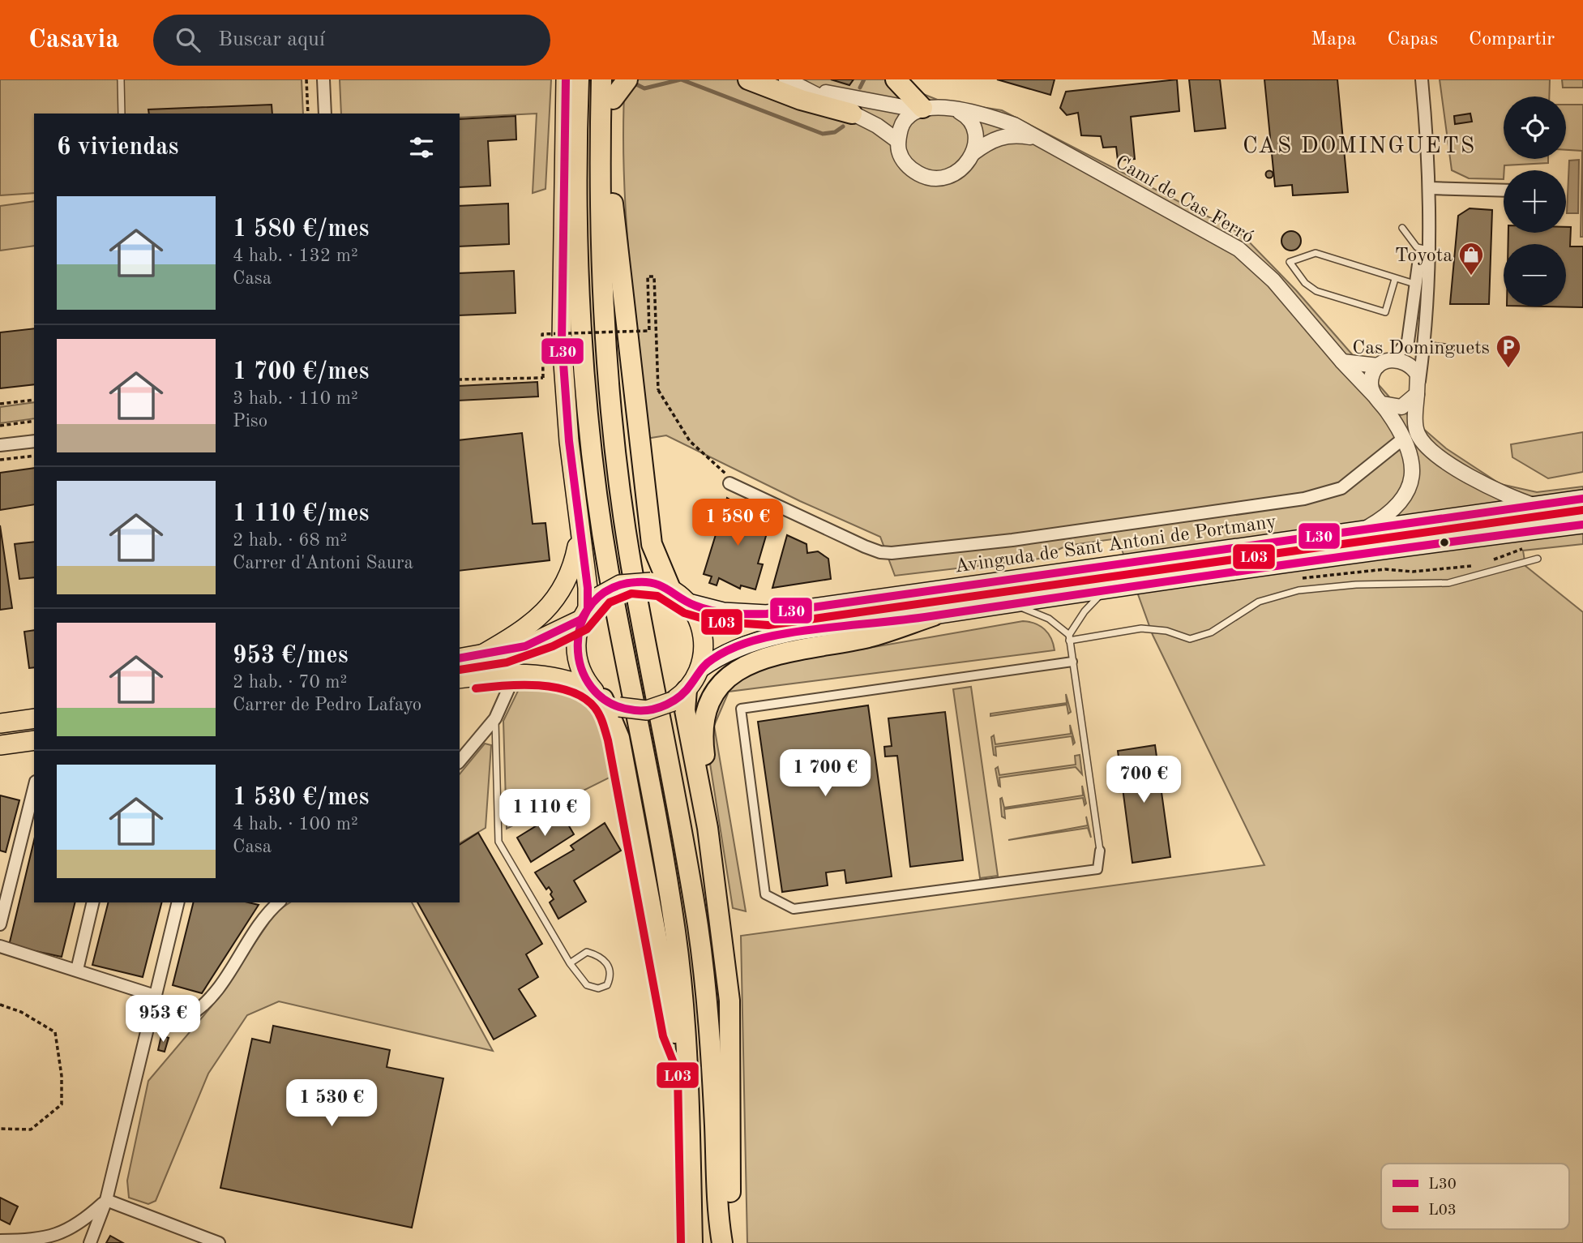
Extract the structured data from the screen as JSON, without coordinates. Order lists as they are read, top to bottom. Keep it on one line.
{"streets":{"main road":["Avinguda de Sant Antoni de Portmany"],"street":["Camí de Cas Ferró"]},"crossings":[["Camí de Cas Ferró","Avinguda de Sant Antoni de Portmany"]],"districts":["CAS DOMINGUETS"],"places":{"shop":["Toyota"],"parking":["Cas Dominguets"]},"lines":["transit line L30","transit line L03"],"legend":["L30","L03"],"page":{"header":"Casavia","search":"Buscar aquí","nav":["Mapa","Capas","Compartir"],"map_buttons":["+","−"],"heading":"6 viviendas","list":[{"name":"1 580 €/mes","note":"4 hab. · 132 m² · Casa"},{"name":"1 700 €/mes","note":"3 hab. · 110 m² · Piso"},{"name":"1 110 €/mes","note":"2 hab. · 68 m² · Carrer d'Antoni Saura"},{"name":"953 €/mes","note":"2 hab. · 70 m² · Carrer de Pedro Lafayo"},{"name":"1 530 €/mes","note":"4 hab. · 100 m² · Casa"}],"price":["1 580 €","1 700 €","700 €","1 110 €","953 €","1 530 €"]}}
